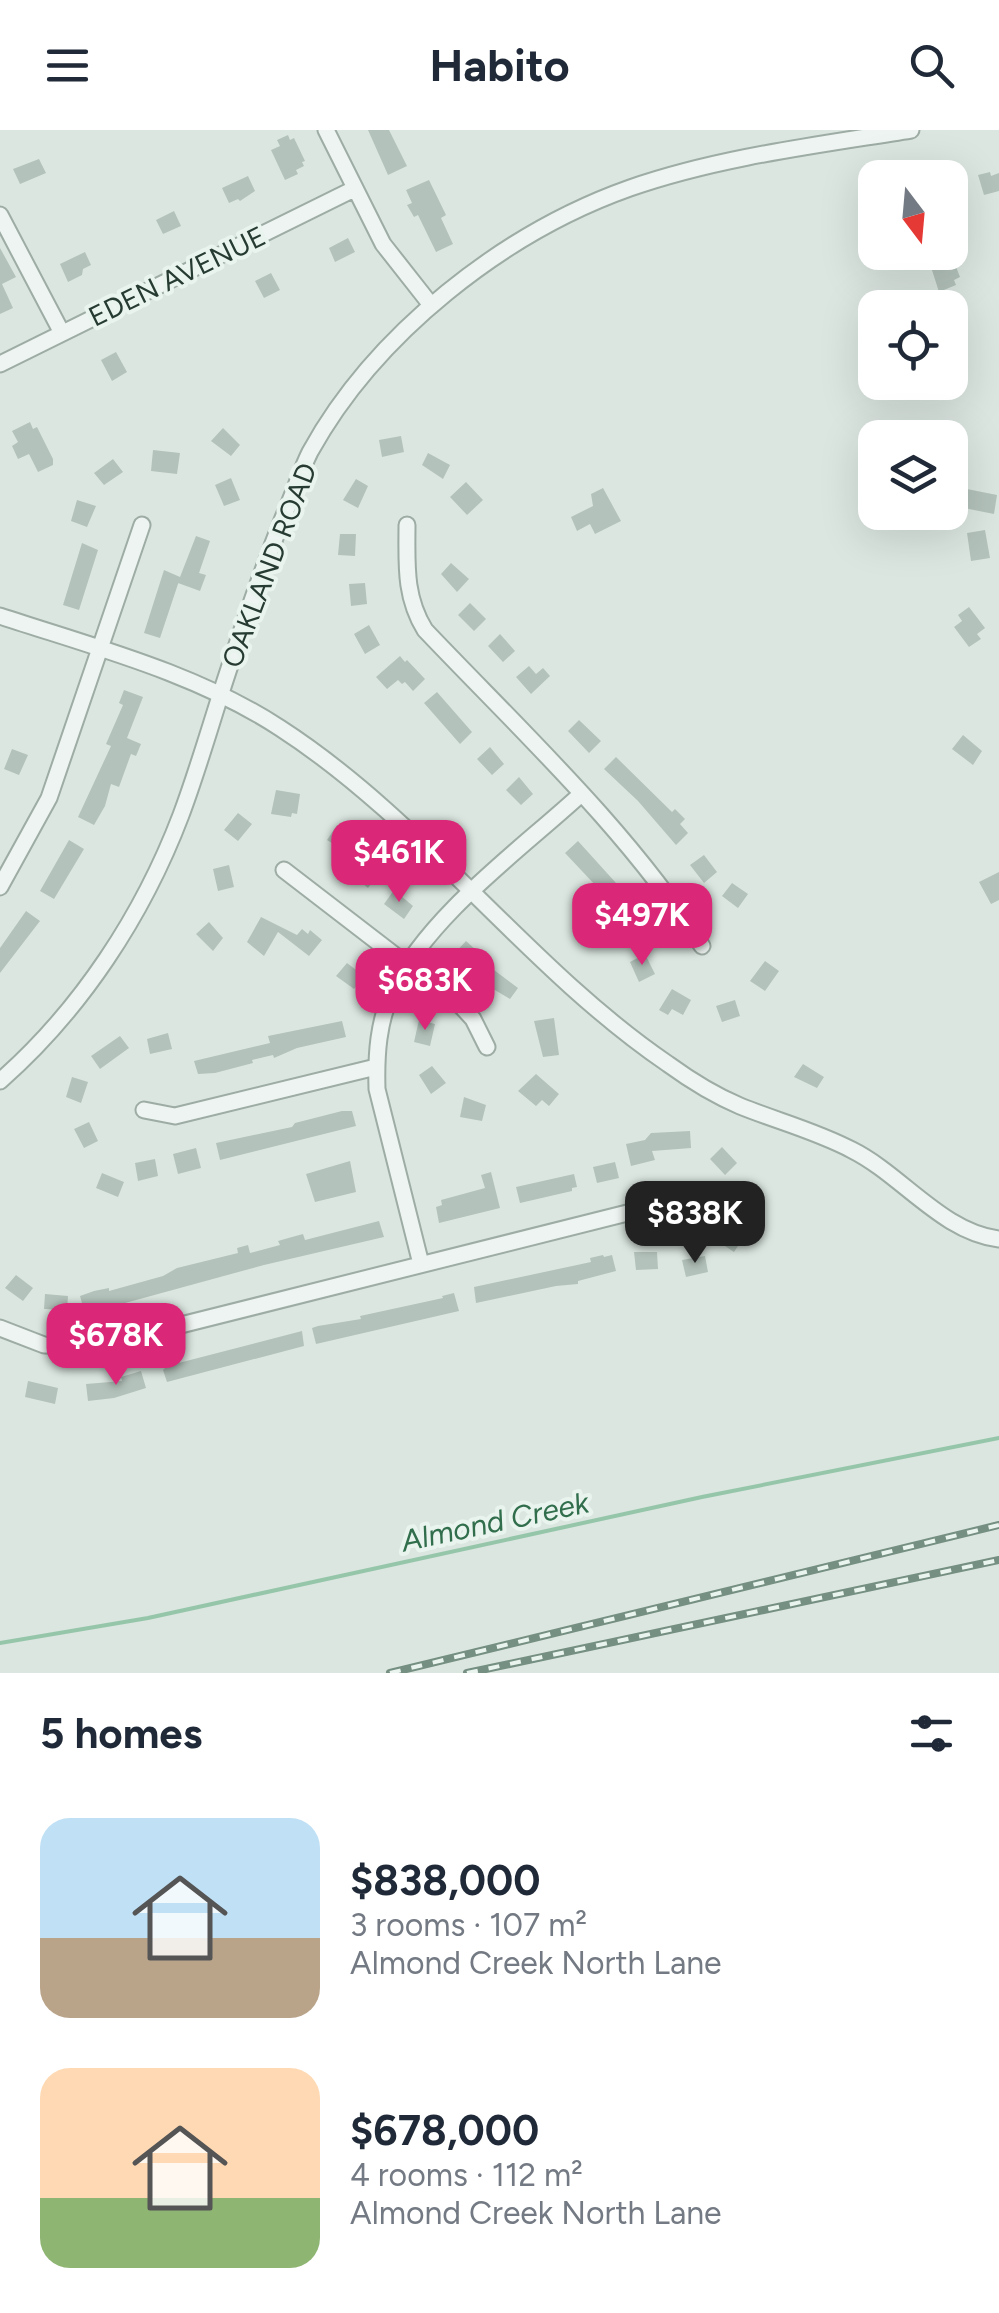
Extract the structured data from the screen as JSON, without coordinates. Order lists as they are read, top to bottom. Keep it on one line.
{"streets":{"street":["EDEN AVENUE","OAKLAND ROAD"]},"water":["Almond Creek"],"north":"bottom","page":{"header":"Habito","price":["$461K","$497K","$683K","$838K","$678K"],"heading":"5 homes","list":[{"name":"$838,000","note":"3 rooms · 107 m² · Almond Creek North Lane"},{"name":"$678,000","note":"4 rooms · 112 m² · Almond Creek North Lane"}]}}
